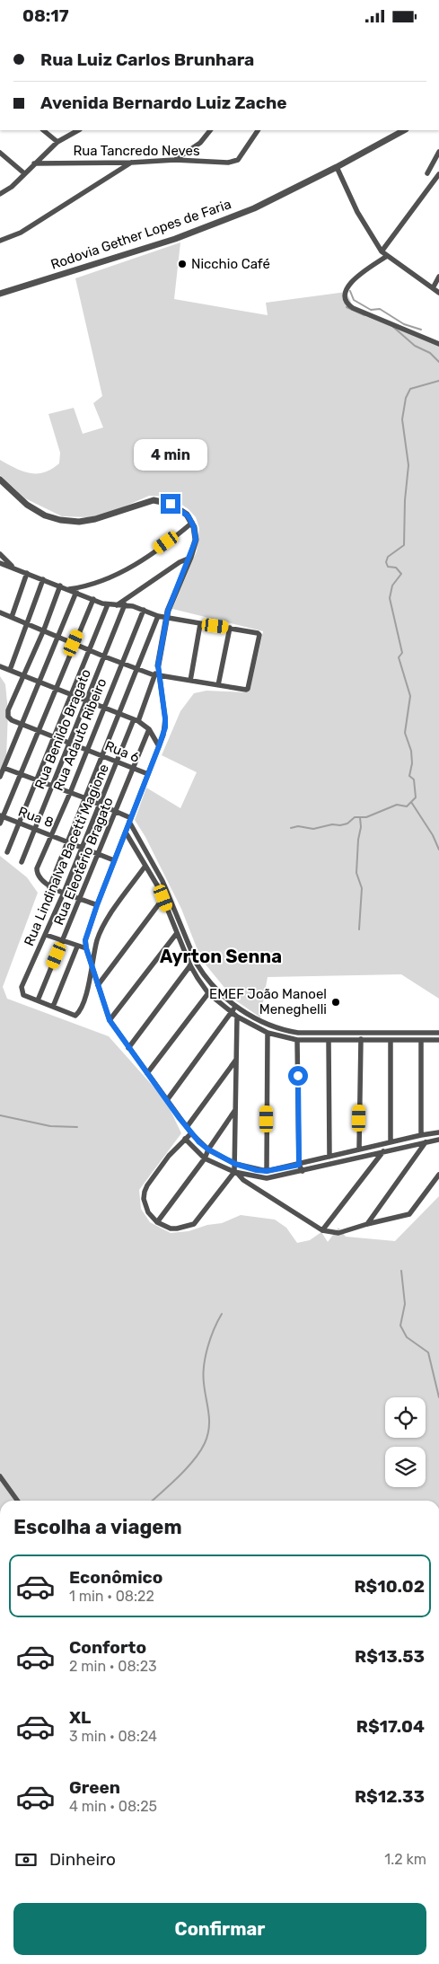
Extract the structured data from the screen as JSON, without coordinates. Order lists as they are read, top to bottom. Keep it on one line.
{"streets":{"street":["Rua Tancredo Neves","Rodovia Gether Lopes de Faria","Rua Benildo Bragato","Rua Adauto Ribeiro","Rua 6","Rua 8","Rua Lindinalva Bacetti Magione","Rua Eleotério Bragato"]},"crossings":[["Rua Benildo Bragato","Rua 6"],["Rua Benildo Bragato","Rua 8"],["Rua Adauto Ribeiro","Rua 6"],["Rua Adauto Ribeiro","Rua 8"],["Rua 6","Rua Lindinalva Bacetti Magione"],["Rua 6","Rua Eleotério Bragato"],["Rua 8","Rua Lindinalva Bacetti Magione"],["Rua 8","Rua Eleotério Bragato"],["Rua Lindinalva Bacetti Magione","Rua Eleotério Bragato"]],"districts":["Ayrton Senna"],"places":["Nicchio Café","EMEF João Manoel Meneghelli"],"page":{"status":"08:17","banner":["Rua Luiz Carlos Brunhara","Avenida Bernardo Luiz Zache"],"bubble":"4 min","heading":"Escolha a viagem","list":[{"name":"Econômico","note":"1 min · 08:22","value":"R$10.02"},{"name":"Conforto","note":"2 min · 08:23","value":"R$13.53"},{"name":"XL","note":"3 min · 08:24","value":"R$17.04"},{"name":"Green","note":"4 min · 08:25","value":"R$12.33"}],"pay":["Dinheiro","1.2 km"],"buttons":"Confirmar"}}
